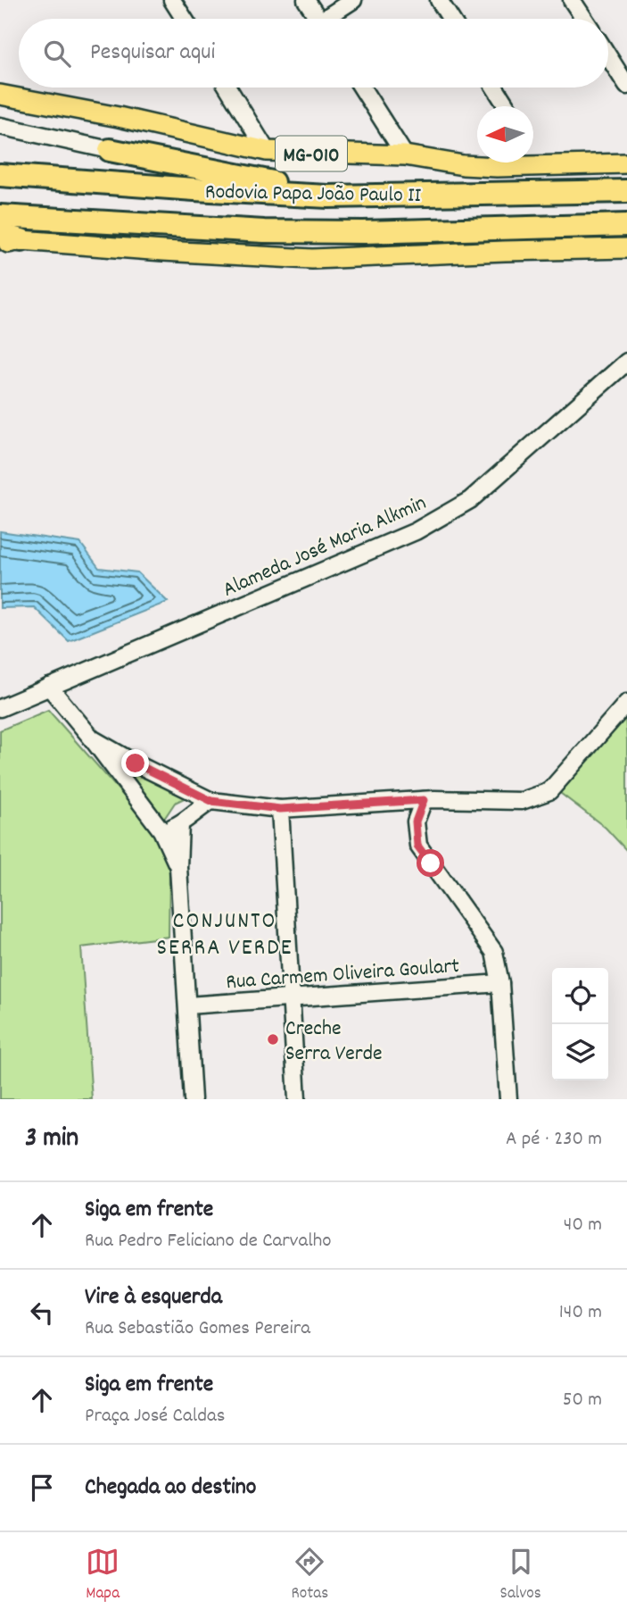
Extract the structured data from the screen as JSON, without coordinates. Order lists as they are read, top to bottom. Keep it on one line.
{"streets":{"highway":["MG-010","Rodovia Papa João Paulo II"],"street":["Alameda José Maria Alkmin","Rua Carmem Oliveira Goulart"]},"districts":["CONJUNTO SERRA VERDE"],"places":["Creche Serra Verde"],"north":"left","page":{"search":"Pesquisar aqui","heading":["3 min","A pé · 230 m"],"list":[["Siga em frente","Rua Pedro Feliciano de Carvalho","40 m"],["Vire à esquerda","Rua Sebastião Gomes Pereira","140 m"],["Siga em frente","Praça José Caldas","50 m"],"Chegada ao destino"],"nav":["Mapa","Rotas","Salvos"]}}
